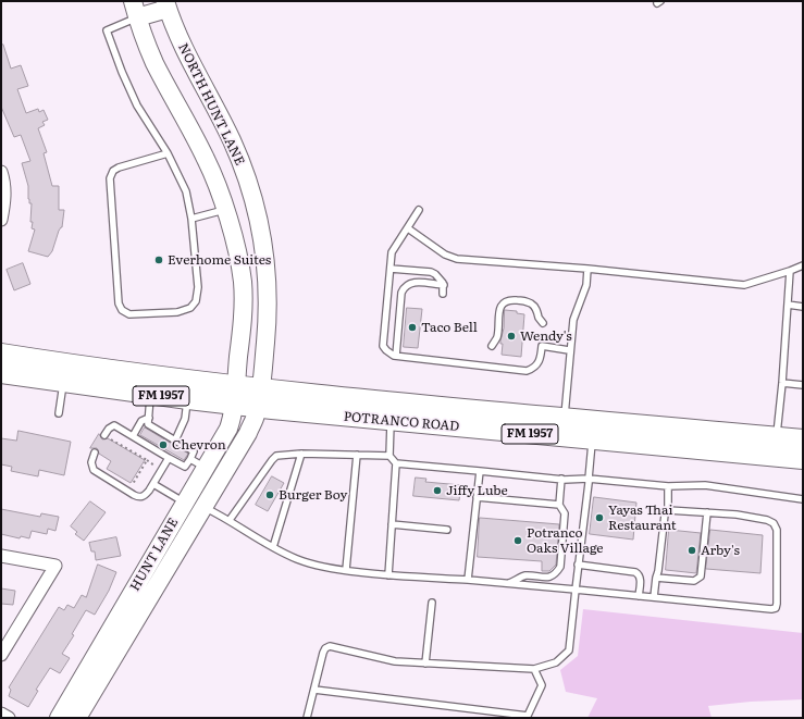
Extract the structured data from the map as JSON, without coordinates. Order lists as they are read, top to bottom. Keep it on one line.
{"streets":{"main road":["NORTH HUNT LANE","FM 1957","POTRANCO ROAD","HUNT LANE"]},"crossings":[["NORTH HUNT LANE","POTRANCO ROAD"],["NORTH HUNT LANE","HUNT LANE"],["POTRANCO ROAD","HUNT LANE"]],"places":["Everhome Suites","Taco Bell","Wendy's","Chevron","Jiffy Lube","Burger Boy","Yayas Thai Restaurant","Potranco Oaks Village","Arby's"]}
